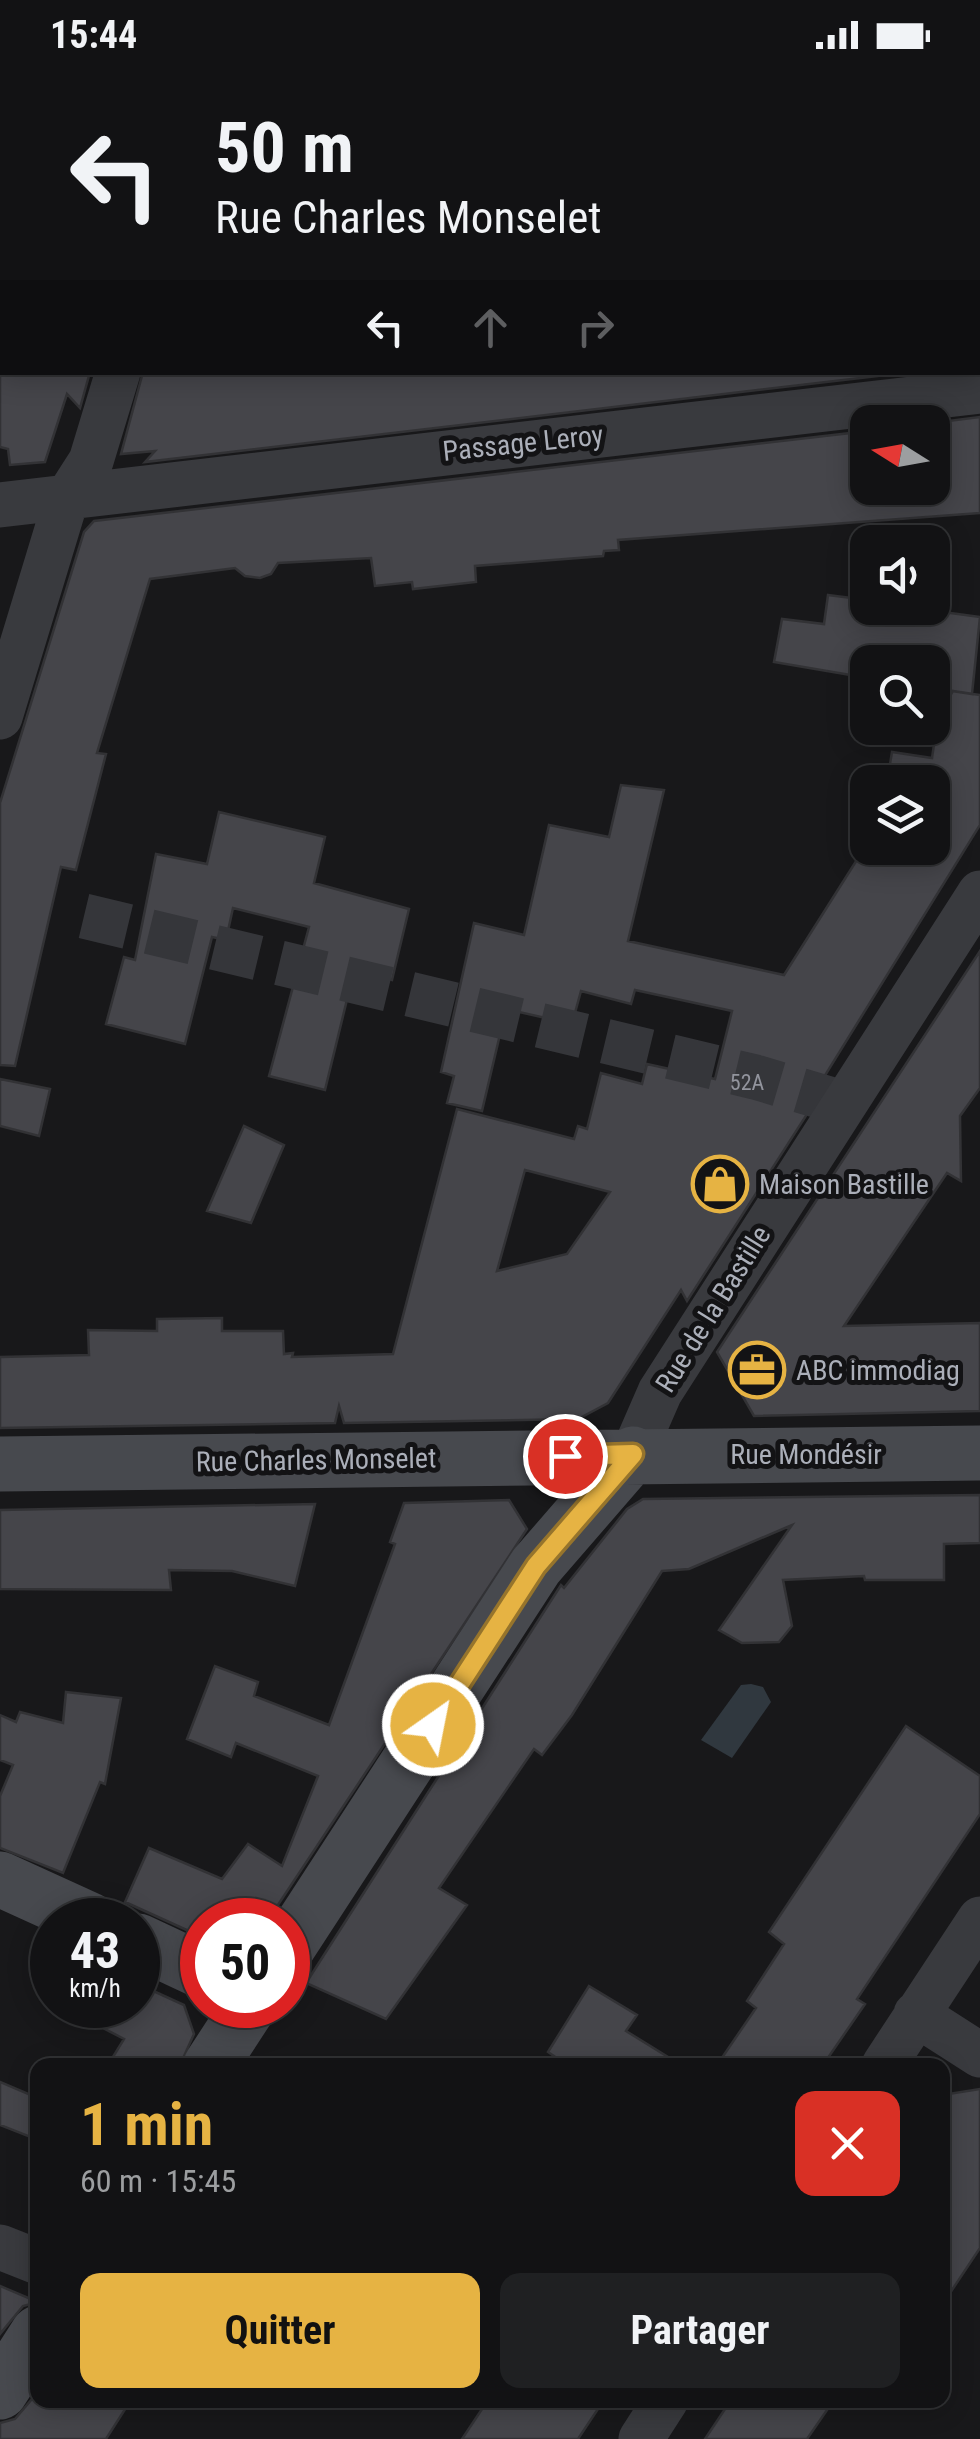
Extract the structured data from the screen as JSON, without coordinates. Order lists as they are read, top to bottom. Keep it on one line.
{"streets":{"main road":["Rue de la Bastille","Rue Mondésir","Rue Charles Monselet"],"street":["Passage Leroy"]},"crossings":[["Rue de la Bastille","Rue Mondésir"],["Rue de la Bastille","Rue Charles Monselet"],["Rue Mondésir","Rue Charles Monselet"]],"places":{"shop":["Maison Bastille"],"office":["ABC immodiag"]},"house_numbers":["52A"],"north":"left","page":{"status":"15:44","turn":["50 m","Rue Charles Monselet"],"speed":"43 km/h","limit":"50","heading":["1 min","60 m · 15:45"],"buttons":["Quitter","Partager"]}}
